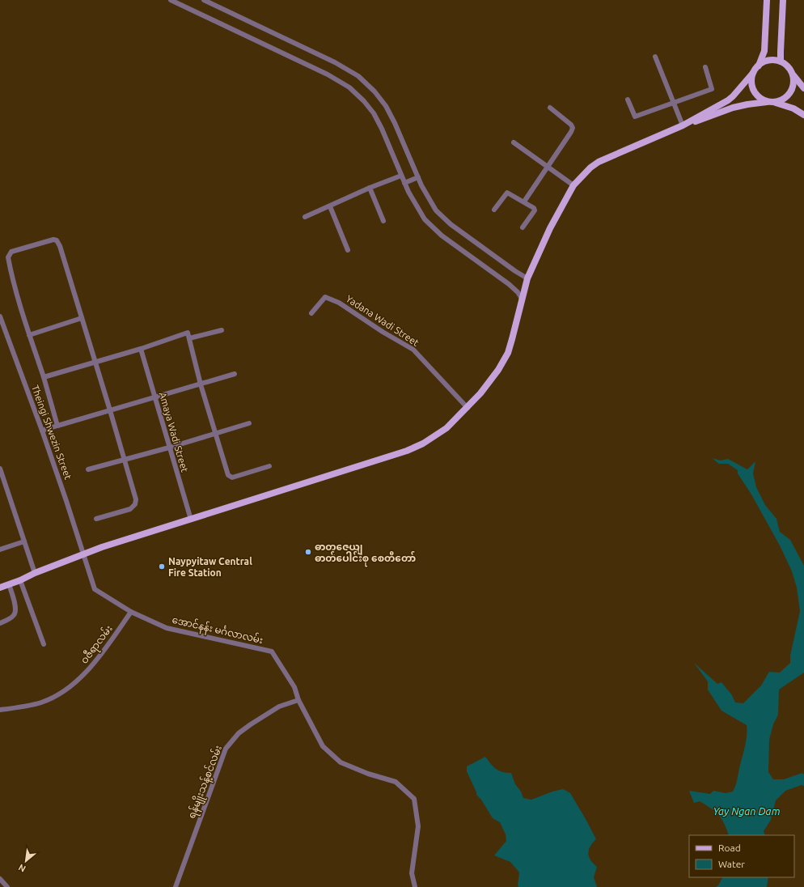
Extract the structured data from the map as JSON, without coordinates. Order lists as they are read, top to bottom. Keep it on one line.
{"streets":{"street":["Yadana Wadi Street","Theingi Shwezin Street","Amaya Wadi Street","အောင်နန်း မင်္ဂလာလမ်း","ဝဇီရာလမ်း","ရန်မျိုးသန့်စင်လမ်း"]},"crossings":[["Theingi Shwezin Street","အောင်နန်း မင်္ဂလာလမ်း"],["အောင်နန်း မင်္ဂလာလမ်း","ဝဇီရာလမ်း"],["အောင်နန်း မင်္ဂလာလမ်း","ရန်မျိုးသန့်စင်လမ်း"]],"water":["Yay Ngan Dam"],"places":["ဓာတုဇေယျ ဓာတ်ပေါင်းစု စေတီတော်","Naypyitaw Central Fire Station"],"legend":["Road","Water"],"north":"bottom left"}
